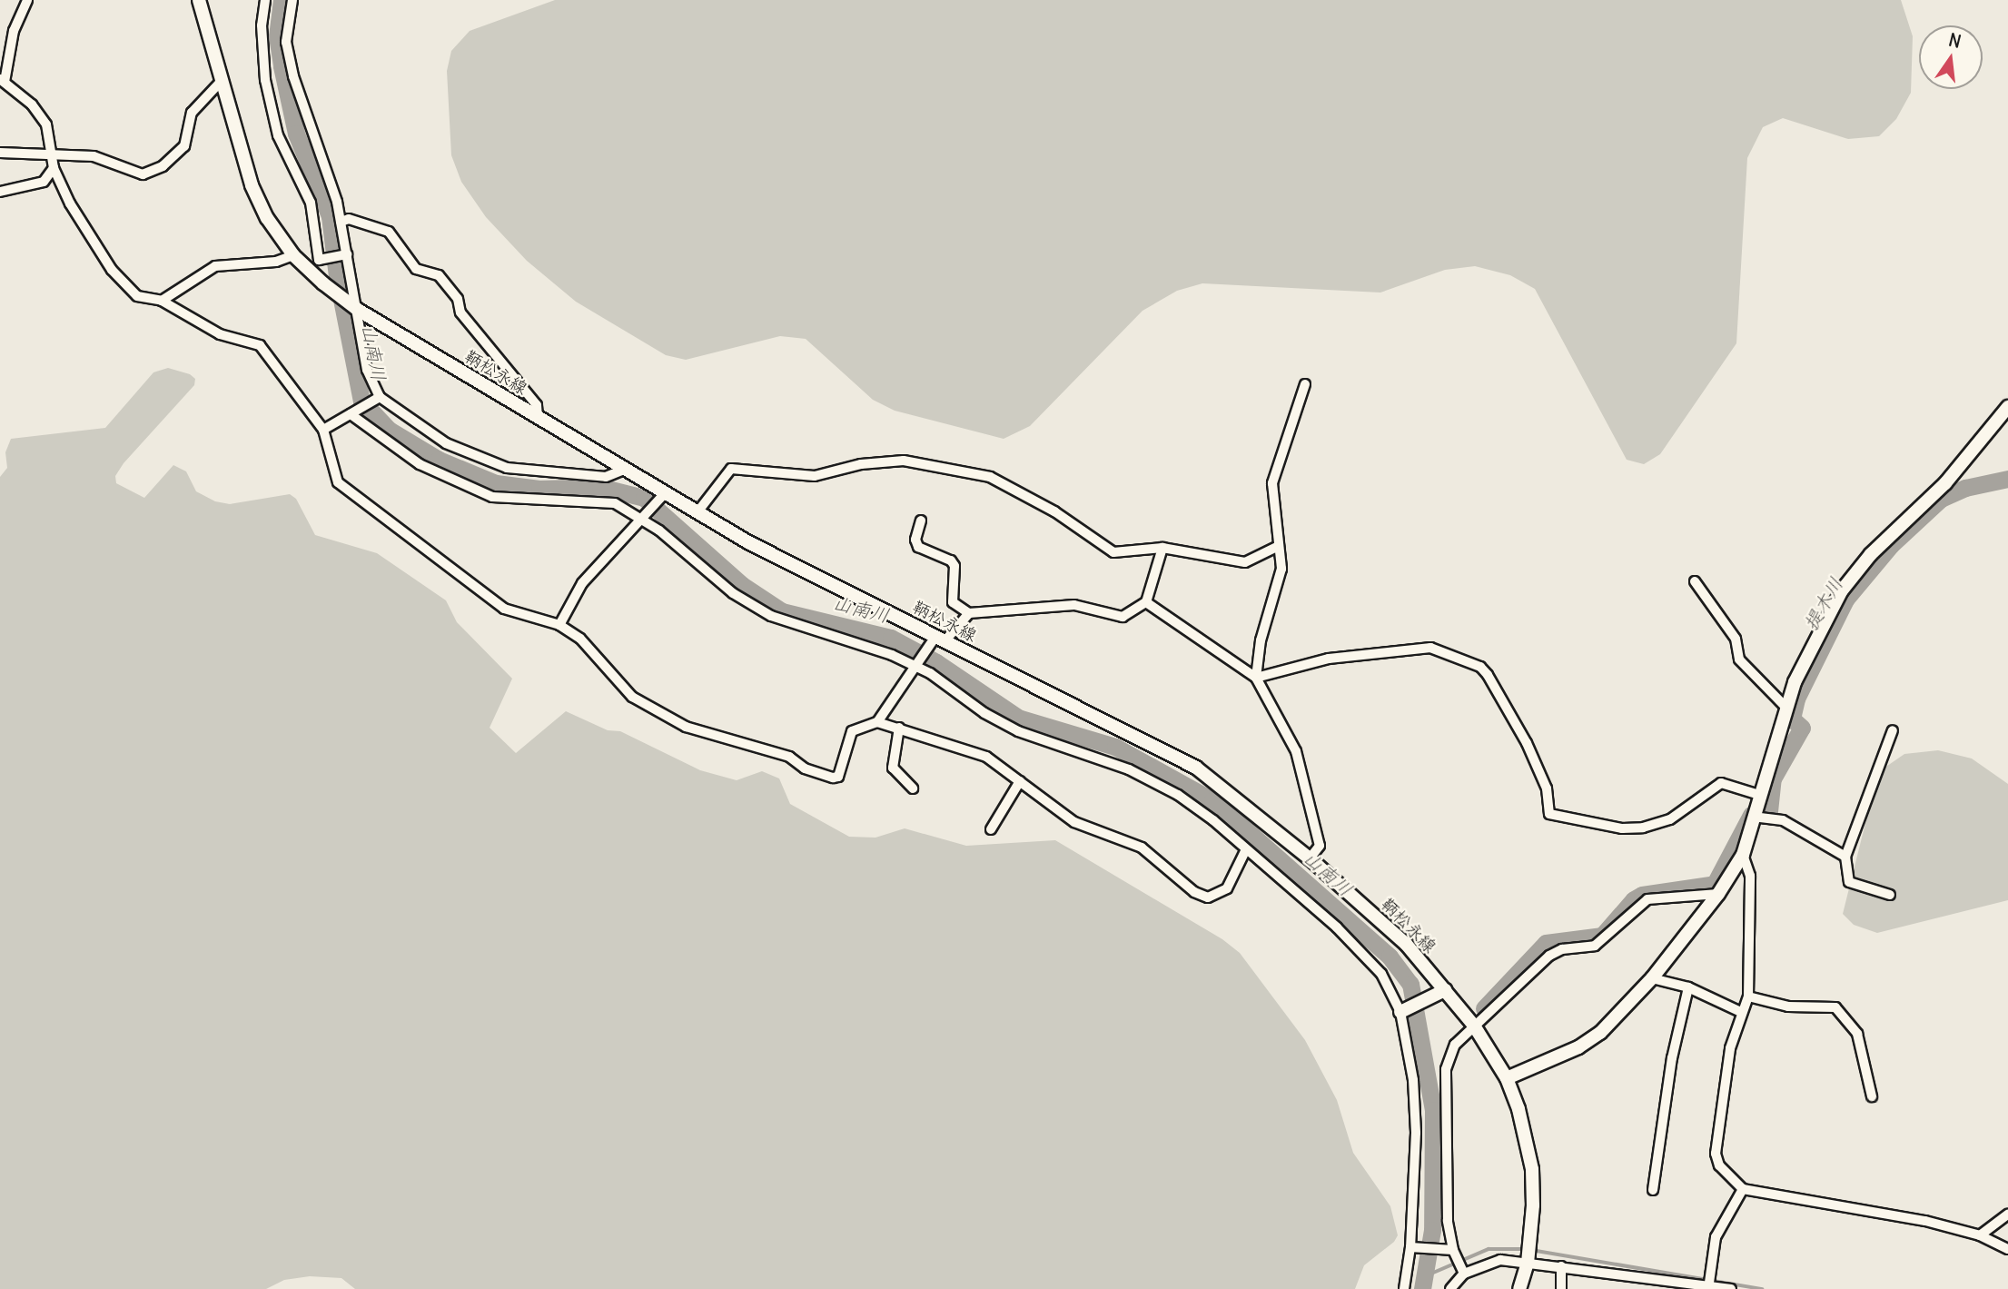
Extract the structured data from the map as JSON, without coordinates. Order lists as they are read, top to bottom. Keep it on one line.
{"streets":{"main road":["鞆松永線"]},"water":["山南川","提木川"],"north":"top"}
